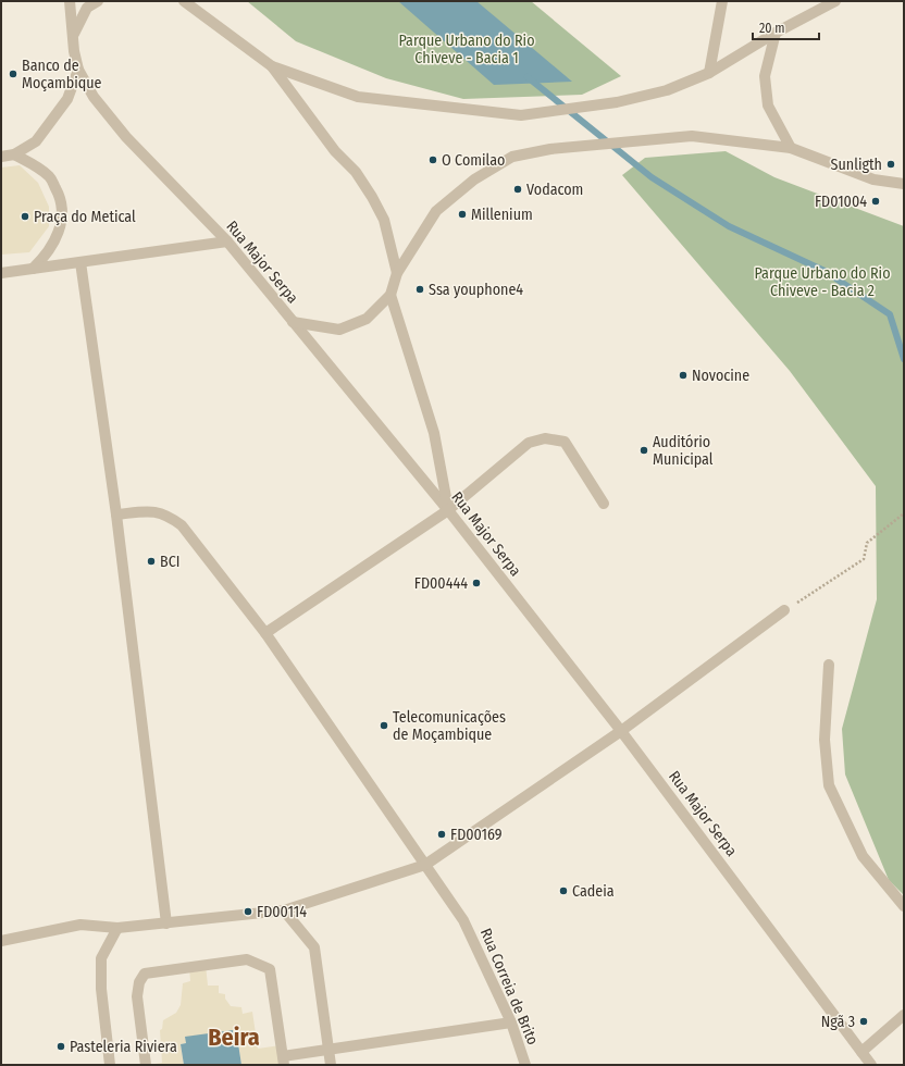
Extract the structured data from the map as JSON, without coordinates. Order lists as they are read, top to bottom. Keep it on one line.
{"streets":{"street":["Rua Major Serpa","Rua Correia de Brito"]},"districts":["Beira"],"parks":["Parque Urbano do Rio Chiveve - Bacia 1","Parque Urbano do Rio Chiveve - Bacia 2"],"places":["Banco de Moçambique","O Comilao","Sunligth","Vodacom","FD01004","Millenium","Praça do Metical","Ssa youphone4","Novocine","Auditório Municipal","BCI","FD00444","Telecomunicações de Moçambique","FD00169","Cadeia","FD00114","Ngã 3","Pasteleria Riviera"],"scale_bar":"20 m"}
